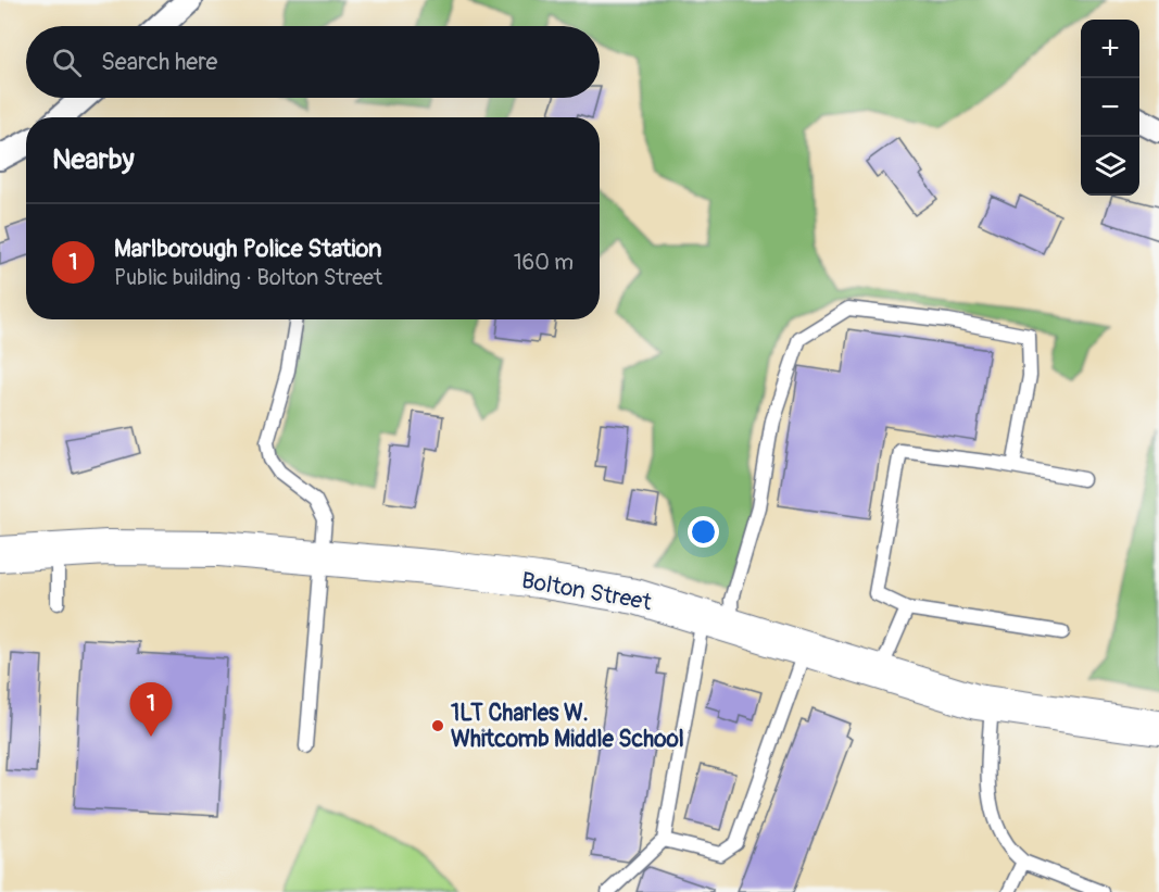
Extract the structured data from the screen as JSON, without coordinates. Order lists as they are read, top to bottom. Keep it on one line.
{"streets":{"main road":["Bolton Street"]},"places":["1LT Charles W. Whitcomb Middle School"],"page":{"map_buttons":["+","−"],"search":"Search here","heading":"Nearby","list":[{"mark":"1","name":"Marlborough Police Station","note":"Public building · Bolton Street","value":"160 m"}],"pins":"1"}}
